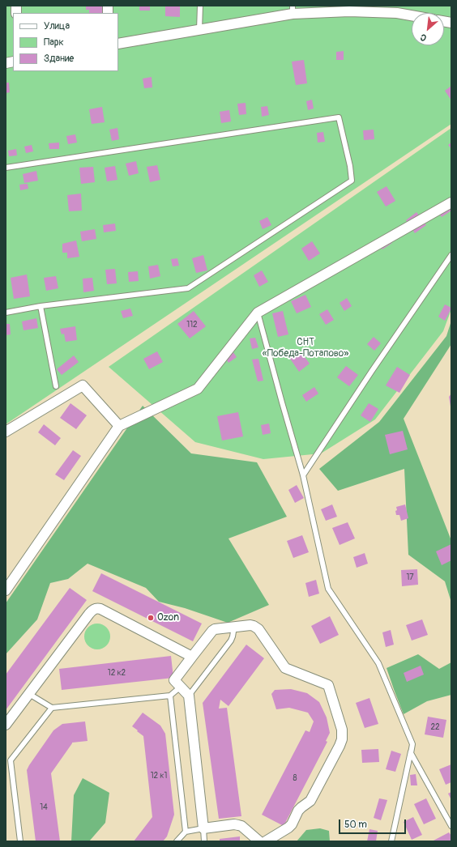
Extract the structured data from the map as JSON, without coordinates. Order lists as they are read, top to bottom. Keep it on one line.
{"parks":["СНТ «Победа-Потапово»"],"places":["Ozon"],"house_numbers":["112","17","12 к2","22","12 к1","8","14"],"legend":["Улица","Парк","Здание"],"scale_bar":"50 m","north":"bottom left"}
